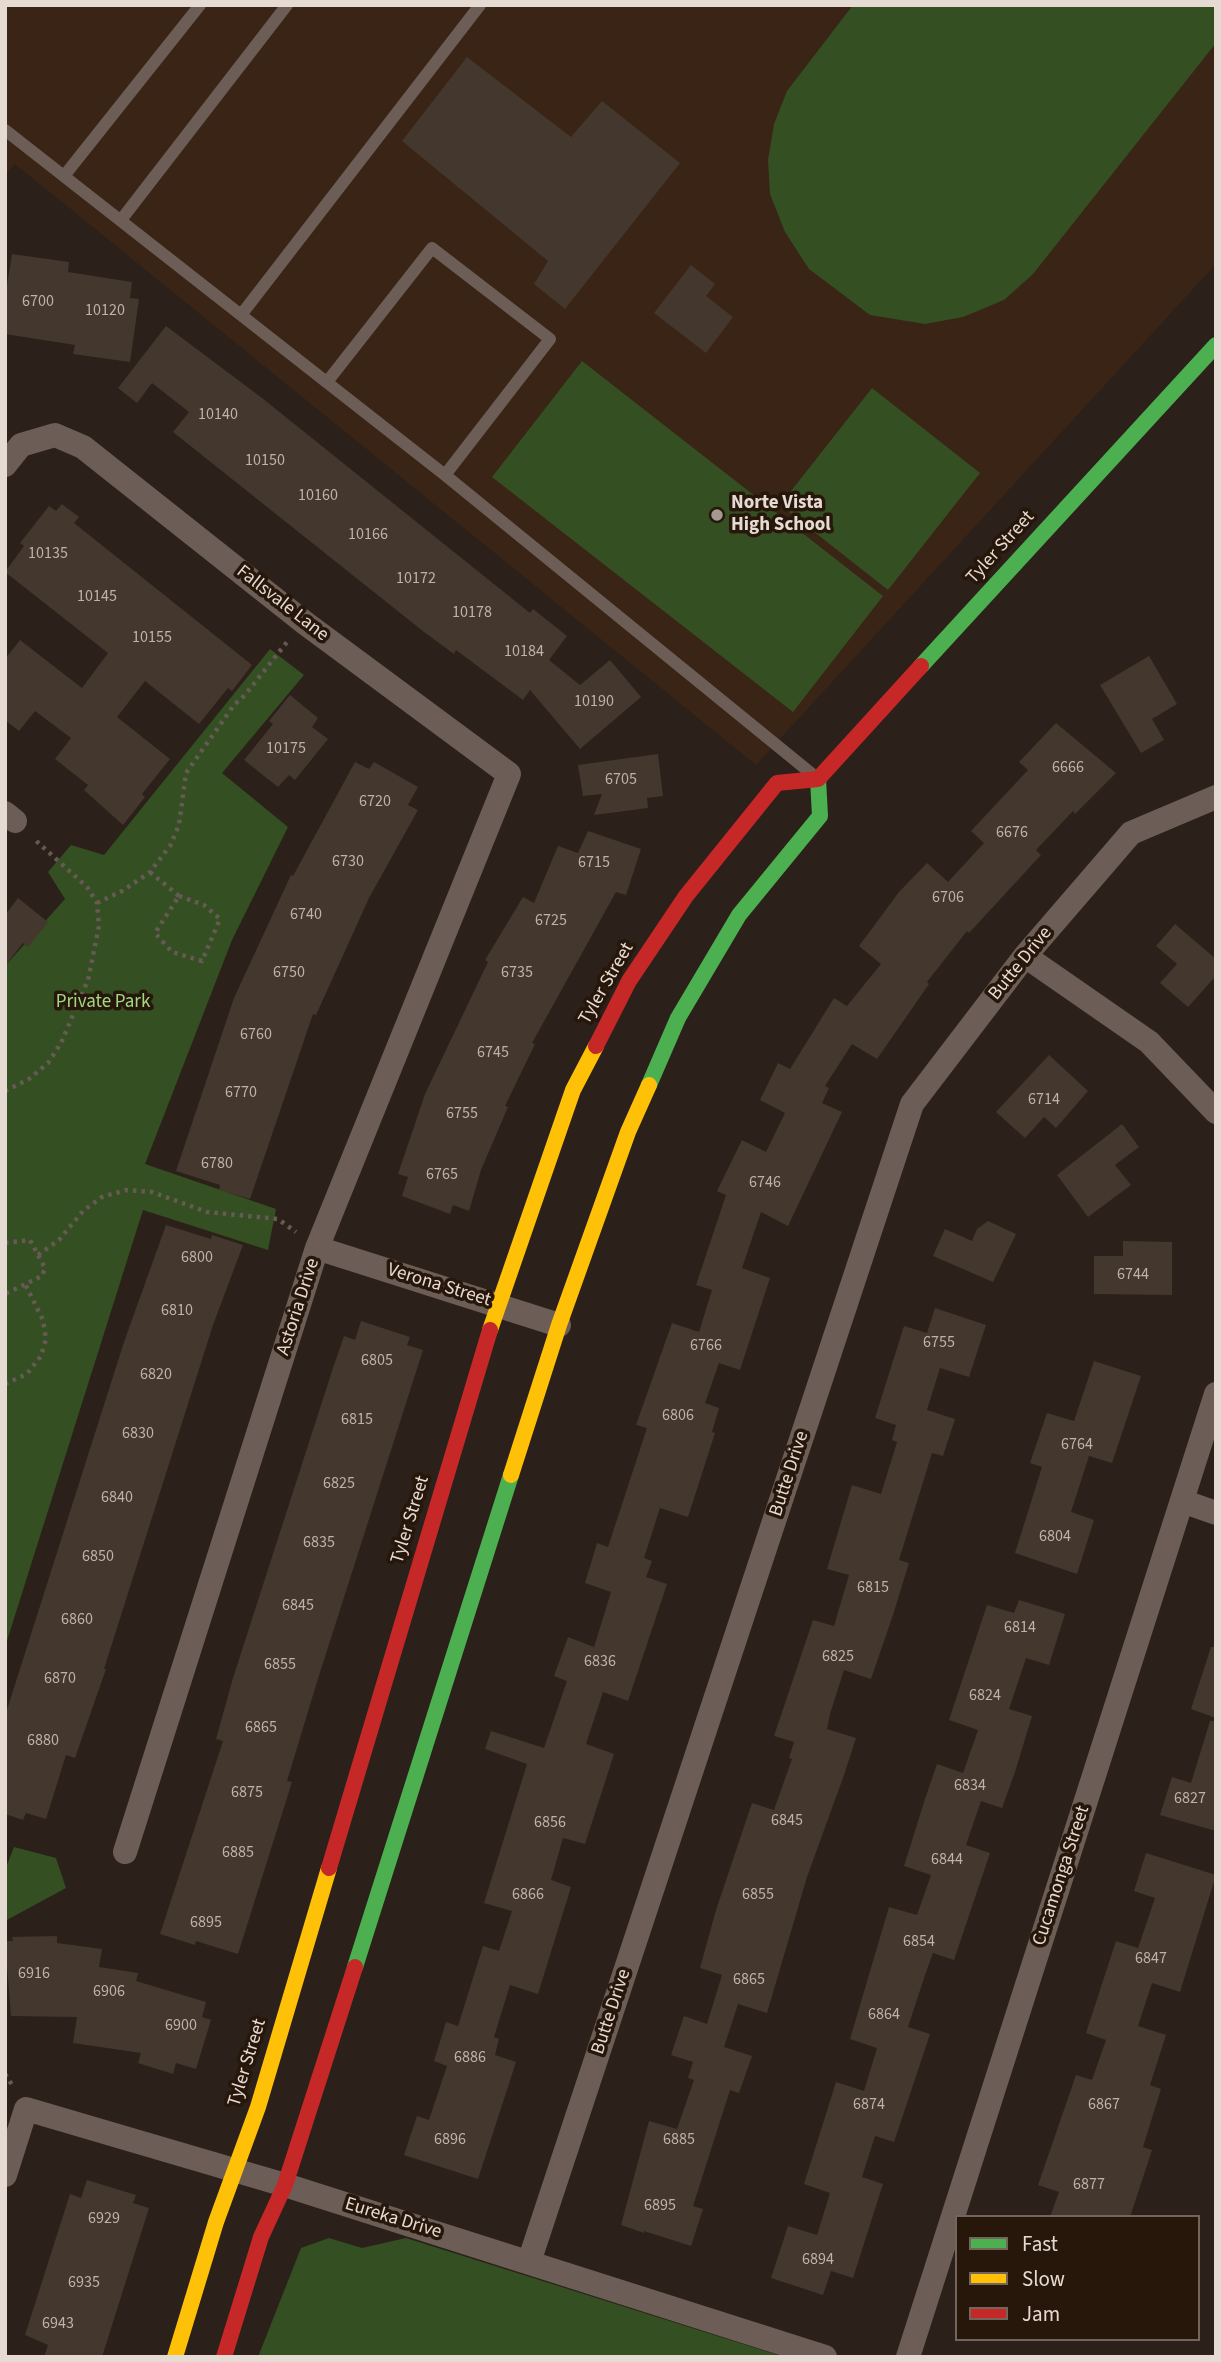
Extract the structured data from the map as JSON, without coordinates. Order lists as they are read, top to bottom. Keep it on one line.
{"streets":{"main road":["Tyler Street"],"street":["Fallsvale Lane","Butte Drive","Verona Street","Astoria Drive","Cucamonga Street","Eureka Drive"]},"crossings":[["Tyler Street","Verona Street"],["Tyler Street","Eureka Drive"],["Fallsvale Lane","Astoria Drive"],["Butte Drive","Eureka Drive"],["Verona Street","Astoria Drive"]],"parks":["Private Park"],"places":["Norte Vista High School"],"house_numbers":["6700","10120","10140","10150","10160","10166","10135","10172","10145","10178","10155","10184","10190","10175","6666","6705","6720","6676","6730","6715","6706","6740","6725","6750","6735","6760","6745","6770","6714","6755","6780","6765","6746","6800","6744","6810","6755","6766","6805","6820","6806","6815","6830","6764","6825","6840","6804","6835","6850","6815","6845","6860","6814","6825","6836","6855","6870","6824","6865","6880","6834","6875","6827","6845","6856","6885","6844","6866","6855","6895","6854","6847","6916","6865","6906","6864","6900","6886","6874","6867","6896","6885","6877","6895","6929","6894","6935","6943"],"legend":["Fast","Slow","Jam"]}
